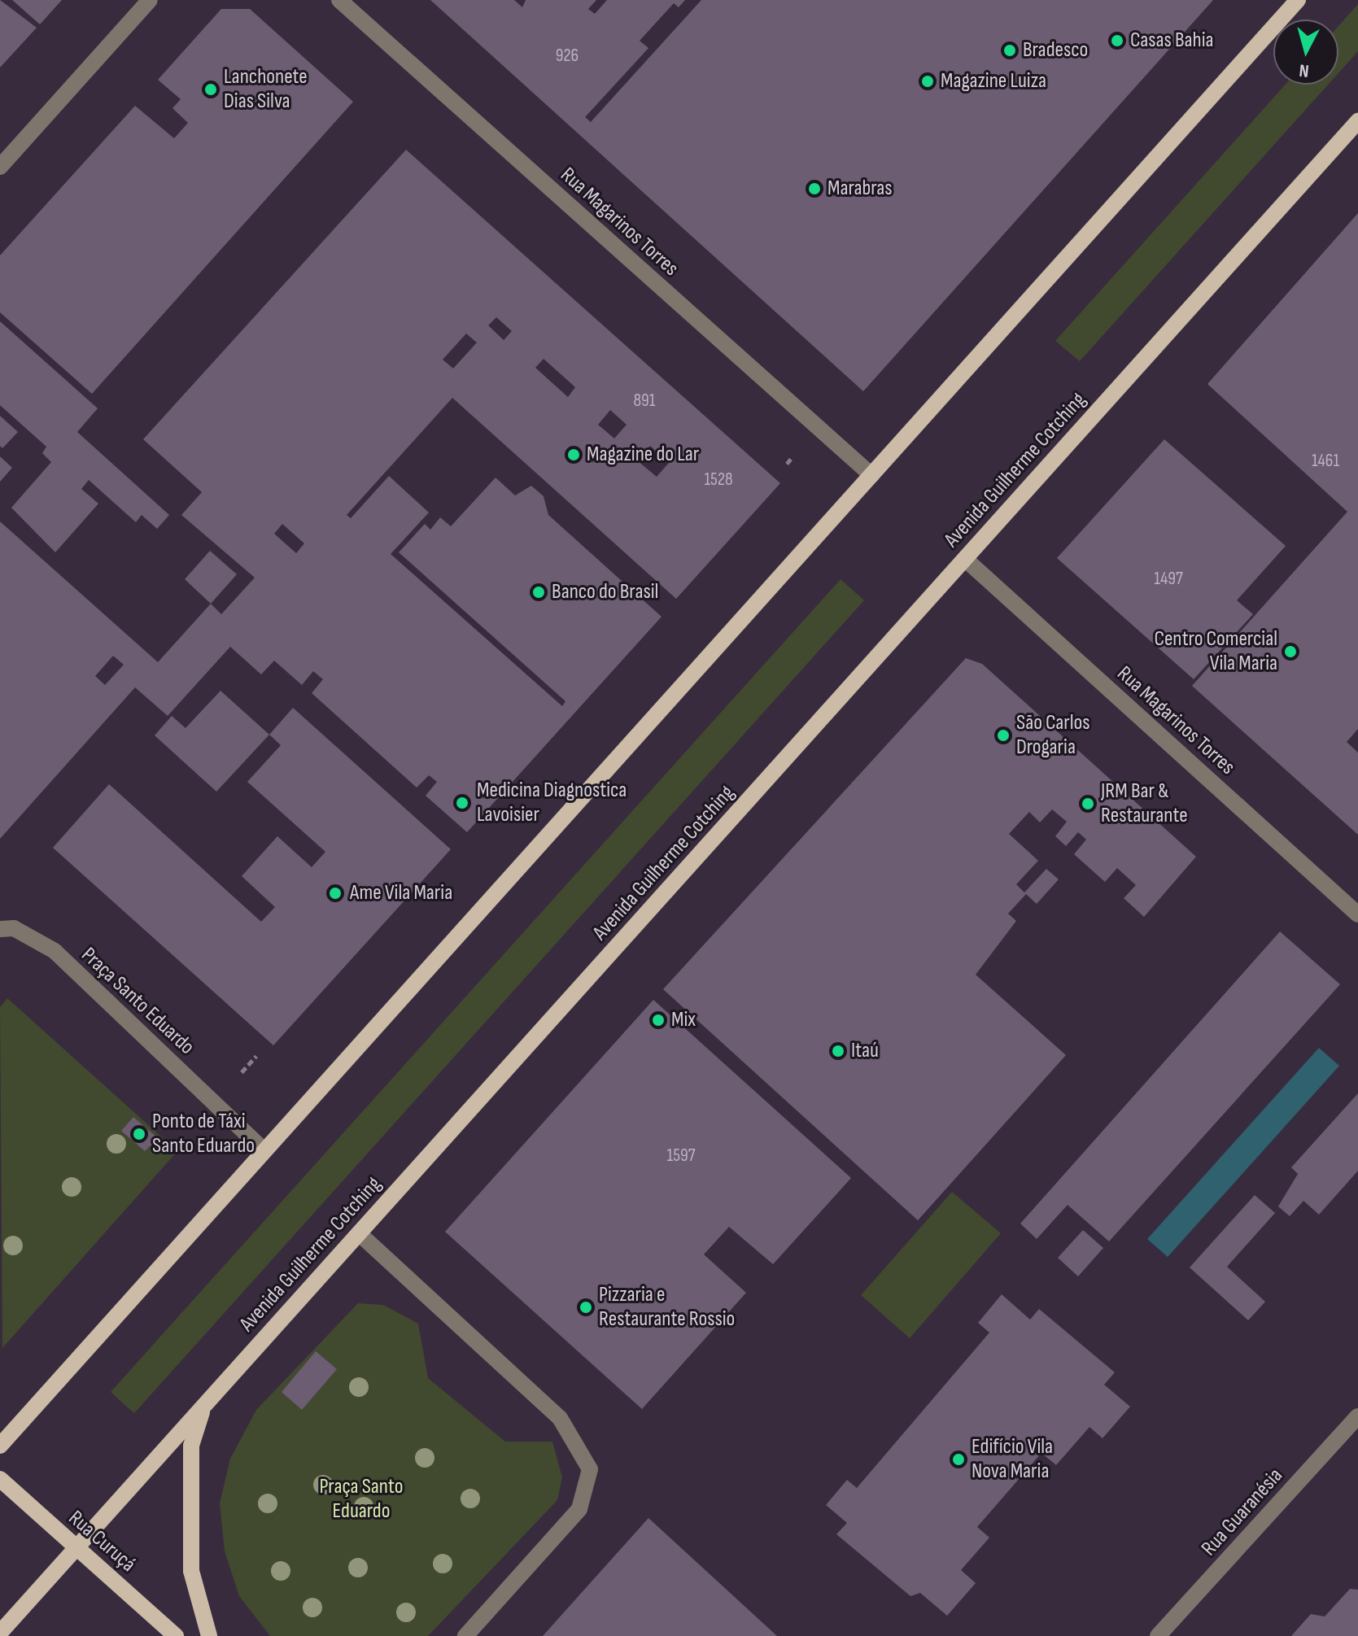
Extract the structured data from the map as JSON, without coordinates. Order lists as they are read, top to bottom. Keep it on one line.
{"streets":{"main road":["Avenida Guilherme Cotching","Rua Curuçá"],"street":["Rua Magarinos Torres","Praça Santo Eduardo","Rua Guaranésia"]},"crossings":[["Rua Magarinos Torres","Avenida Guilherme Cotching"],["Avenida Guilherme Cotching","Rua Curuçá"]],"parks":["Praça Santo Eduardo"],"places":["Casas Bahia","Bradesco","Magazine Luiza","Lanchonete Dias Silva","Marabras","Magazine do Lar","Banco do Brasil","Centro Comercial Vila Maria","São Carlos Drogaria","Medicina Diagnostica Lavoisier","JRM Bar & Restaurante","Ame Vila Maria","Mix","Itaú","Ponto de Táxi Santo Eduardo","Pizzaria e Restaurante Rossio","Edifício Vila Nova Maria"],"house_numbers":["926","891","1461","1528","1497","1597"],"north":"bottom"}
